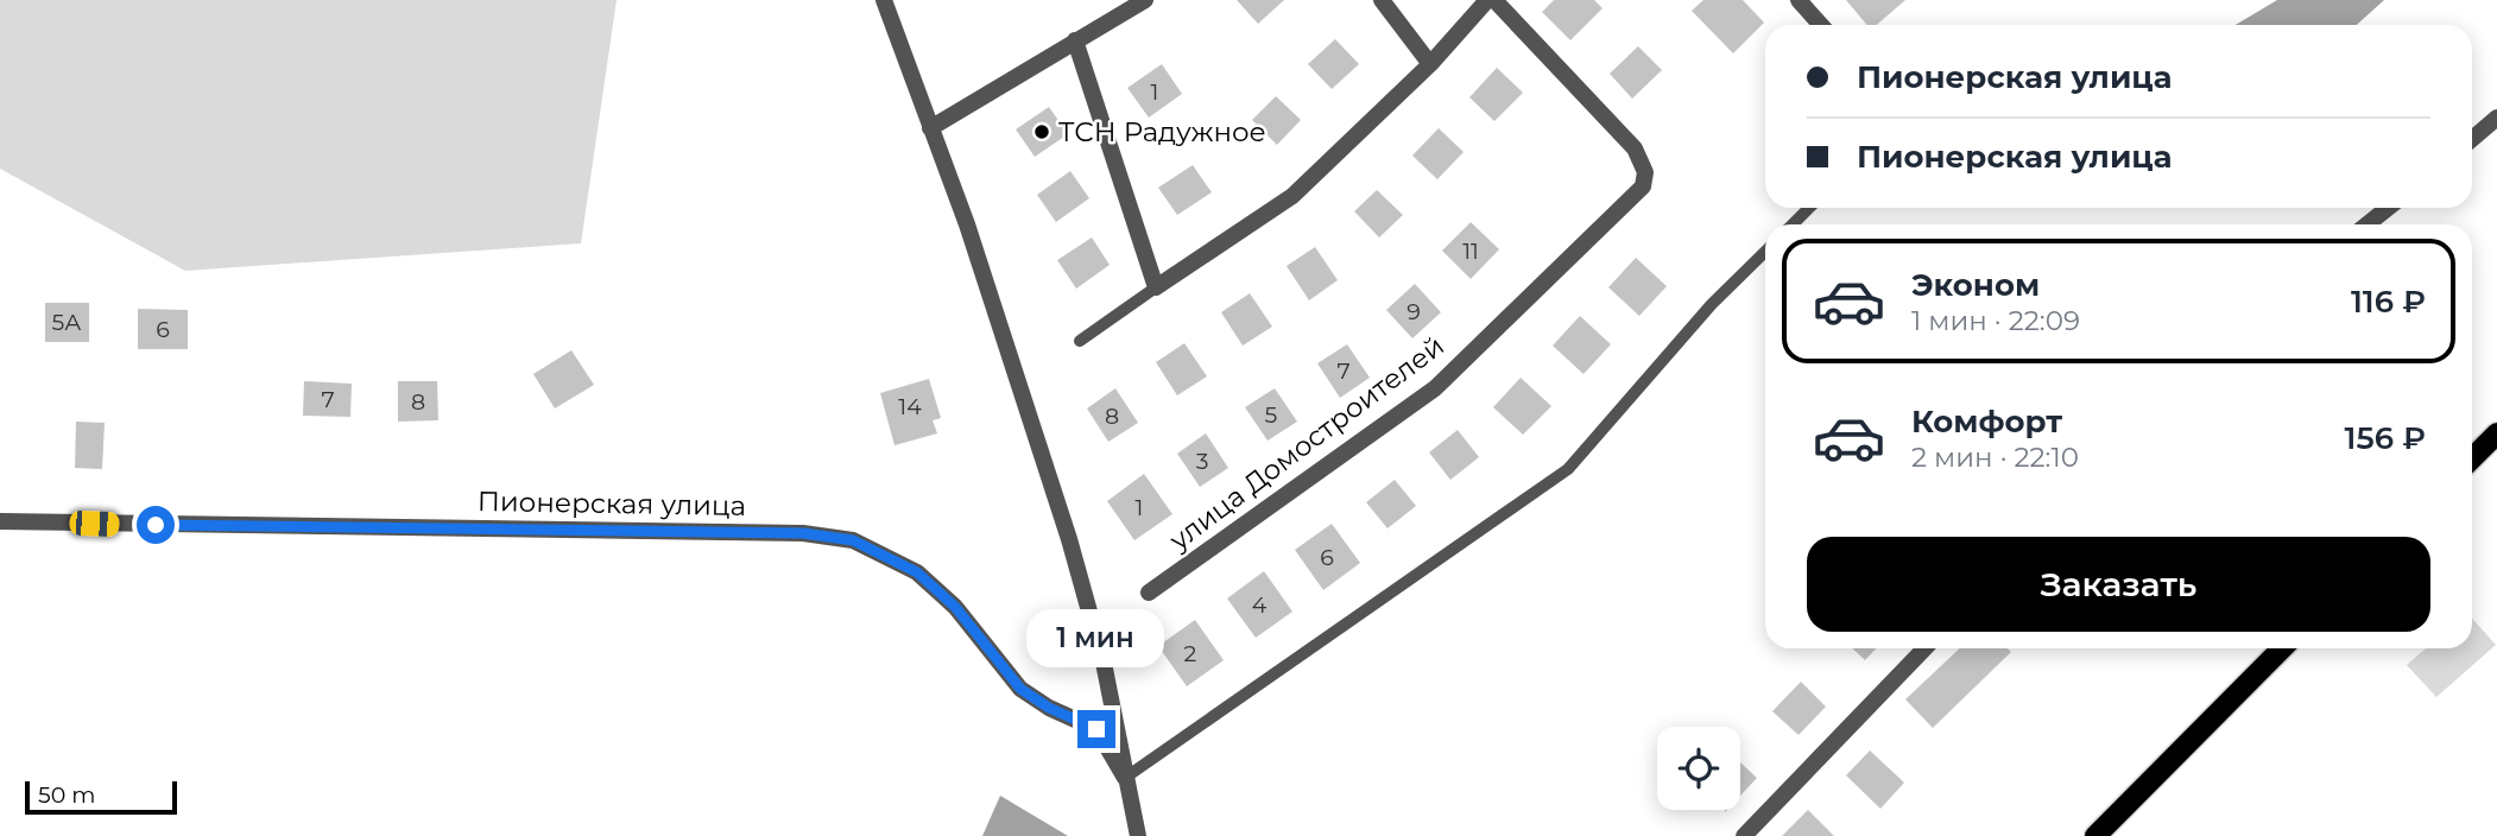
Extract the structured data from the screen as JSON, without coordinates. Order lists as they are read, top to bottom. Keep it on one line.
{"streets":{"street":["улица Домостроителей","Пионерская улица"]},"places":["ТСН Радужное"],"house_numbers":["1","11","9","5А","6","7","7","8","14","5","8","3","1","6","4","2"],"scale_bar":"50 m","page":{"banner":["Пионерская улица","Пионерская улица"],"list":[{"name":"Эконом","note":"1 мин · 22:09","value":"116 ₽"},{"name":"Комфорт","note":"2 мин · 22:10","value":"156 ₽"}],"buttons":"Заказать","bubble":"1 мин","scale":"50 m"}}
